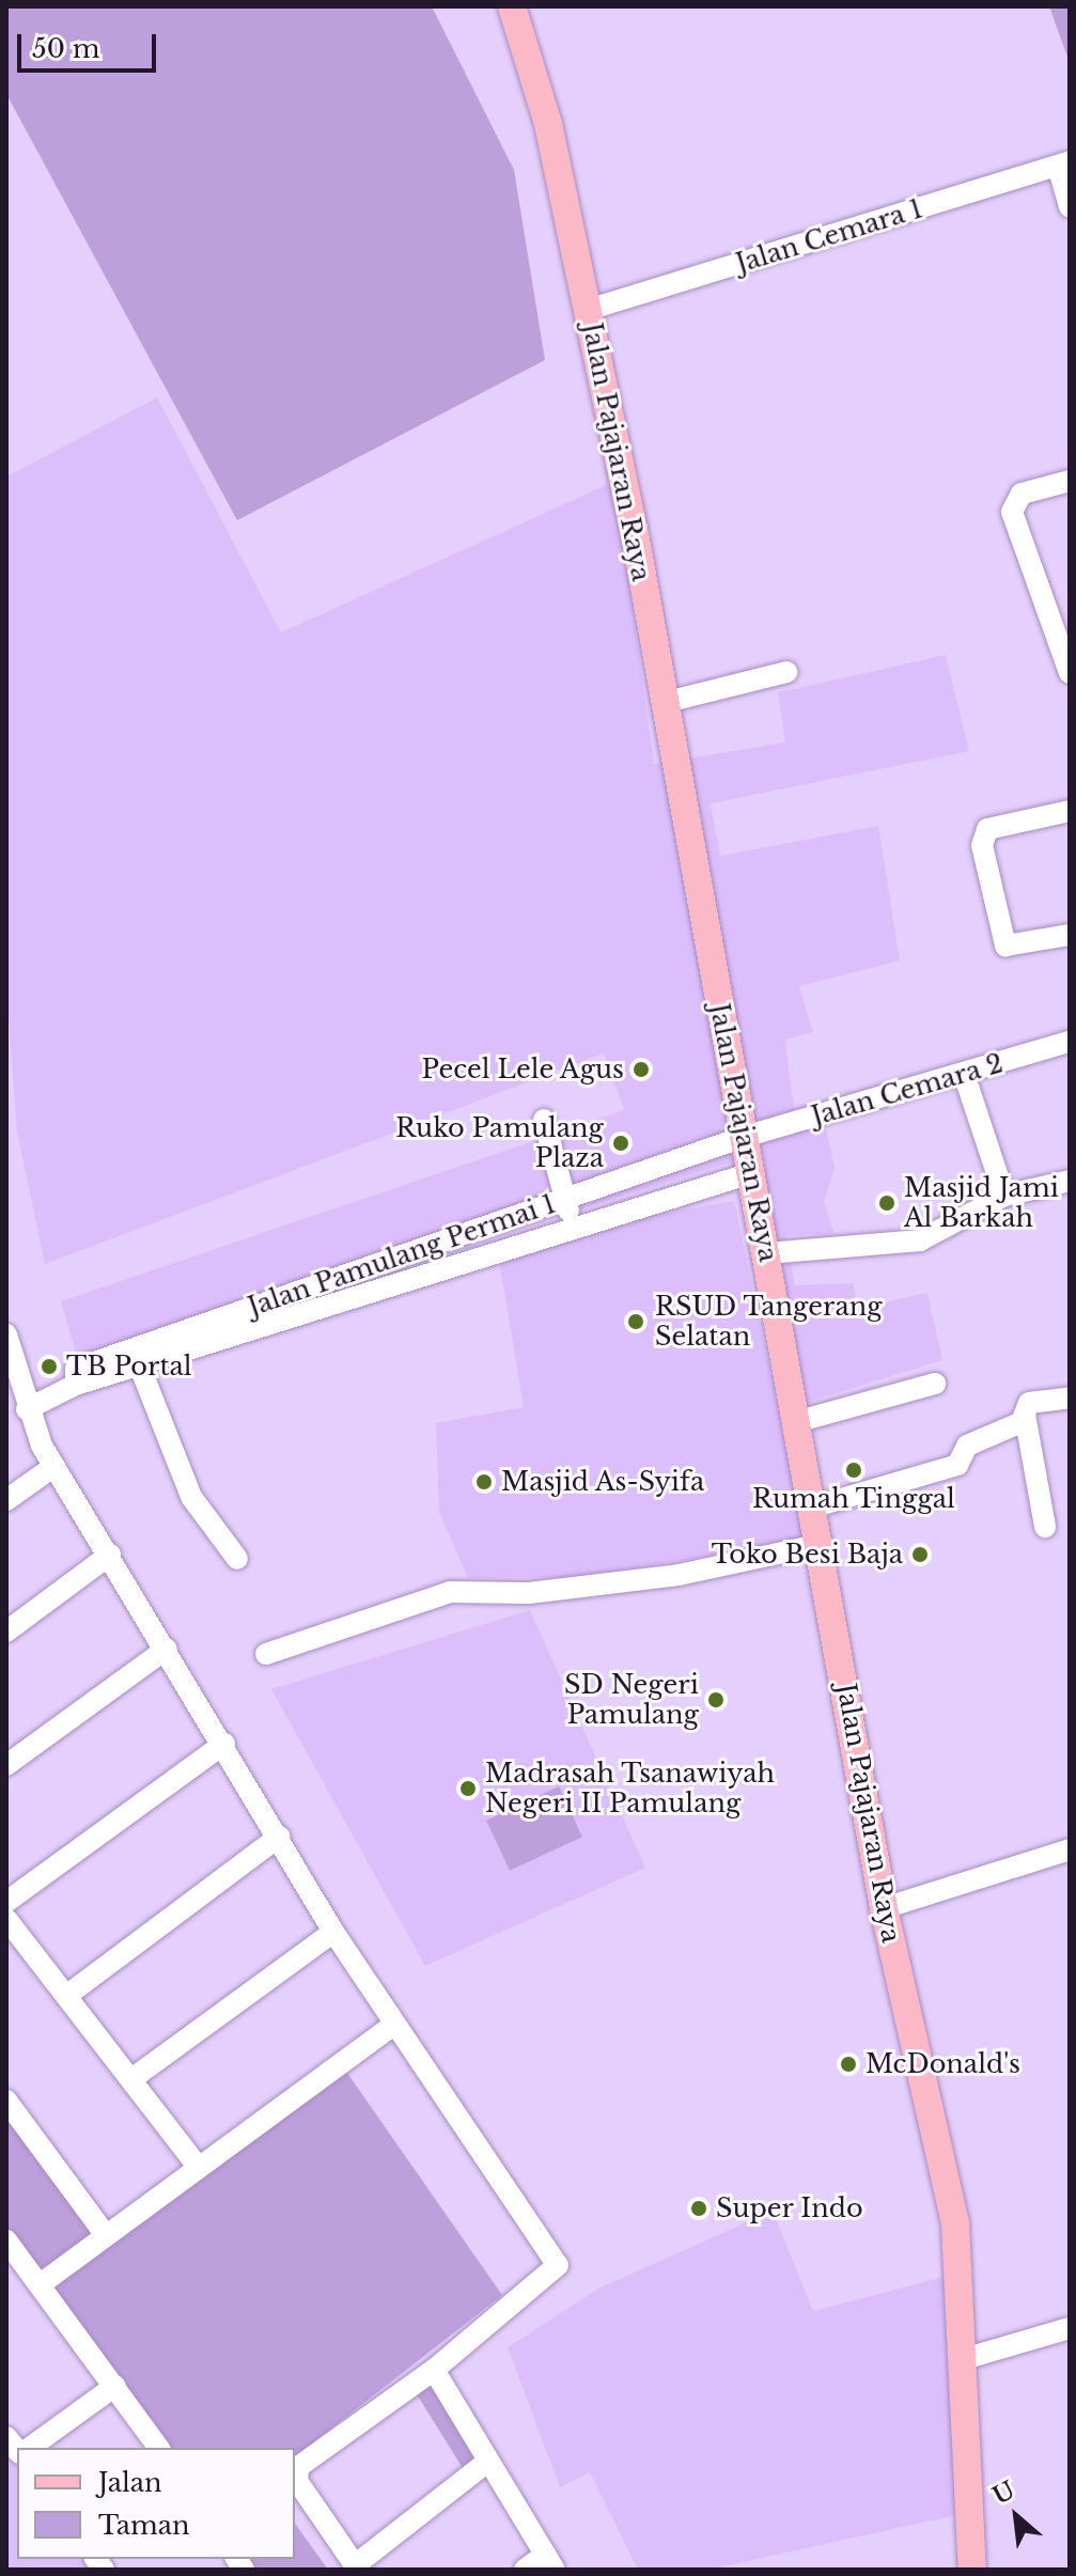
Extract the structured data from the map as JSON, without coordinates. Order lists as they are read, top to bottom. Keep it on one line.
{"streets":{"main road":["Jalan Pajajaran Raya"],"street":["Jalan Cemara 1","Jalan Cemara 2","Jalan Pamulang Permai 1"]},"crossings":[["Jalan Cemara 1","Jalan Pajajaran Raya"],["Jalan Pajajaran Raya","Jalan Cemara 2"],["Jalan Pajajaran Raya","Jalan Pamulang Permai 1"],["Jalan Cemara 2","Jalan Pamulang Permai 1"]],"places":["Pecel Lele Agus","Ruko Pamulang Plaza","Masjid Jami Al Barkah","RSUD Tangerang Selatan","TB Portal","Rumah Tinggal","Masjid As-Syifa","Toko Besi Baja","SD Negeri Pamulang","Madrasah Tsanawiyah Negeri II Pamulang","McDonald's","Super Indo"],"legend":["Jalan","Taman"],"scale_bar":"50 m","north":"top left"}
